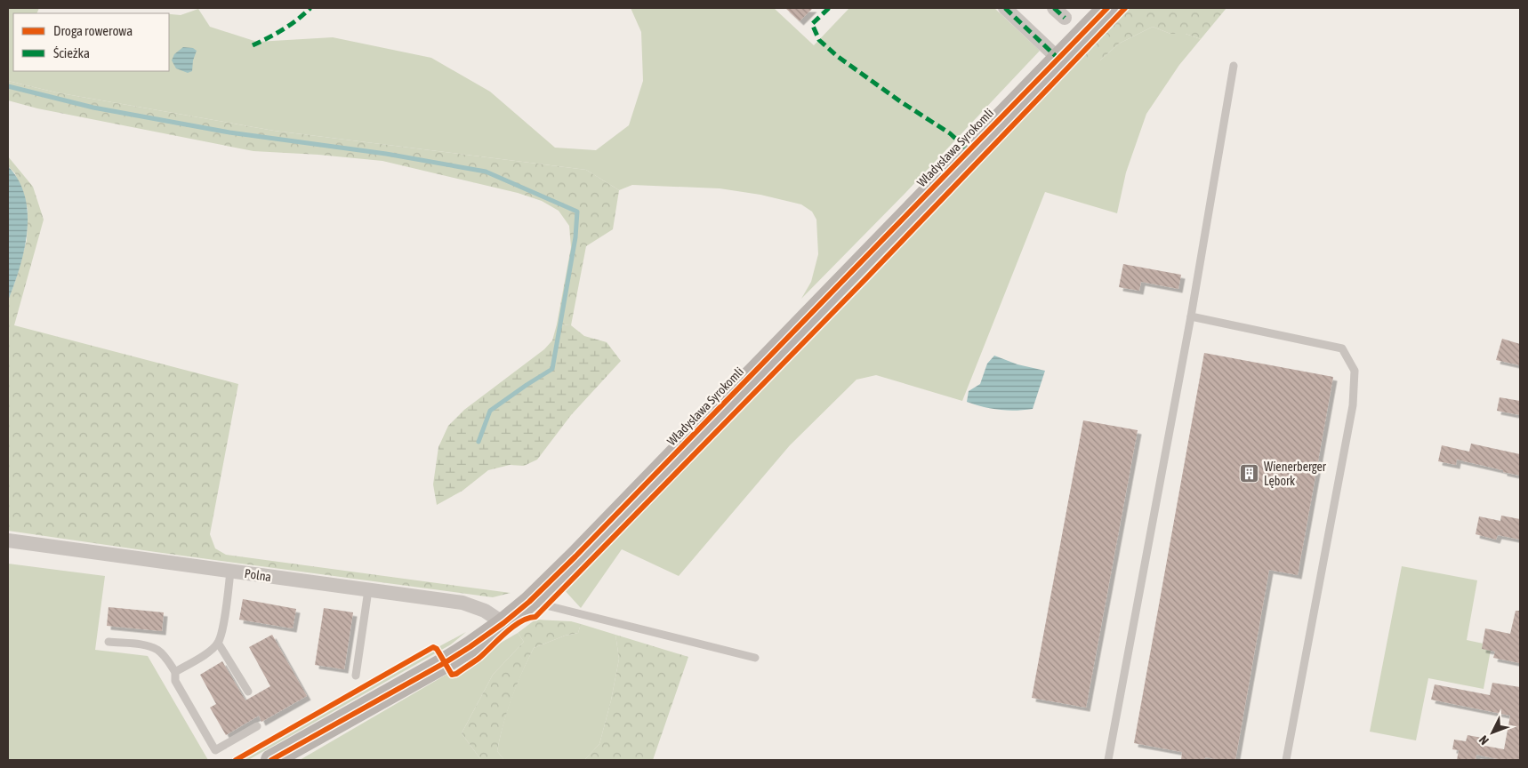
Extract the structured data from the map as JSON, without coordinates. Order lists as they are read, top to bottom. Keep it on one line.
{"streets":{"street":["Władysława Syrokomli","Polna"]},"crossings":[["Władysława Syrokomli","Polna"]],"places":{"building":["Wienerberger Lębork"]},"legend":["Droga rowerowa","Ścieżka"],"north":"bottom left"}
